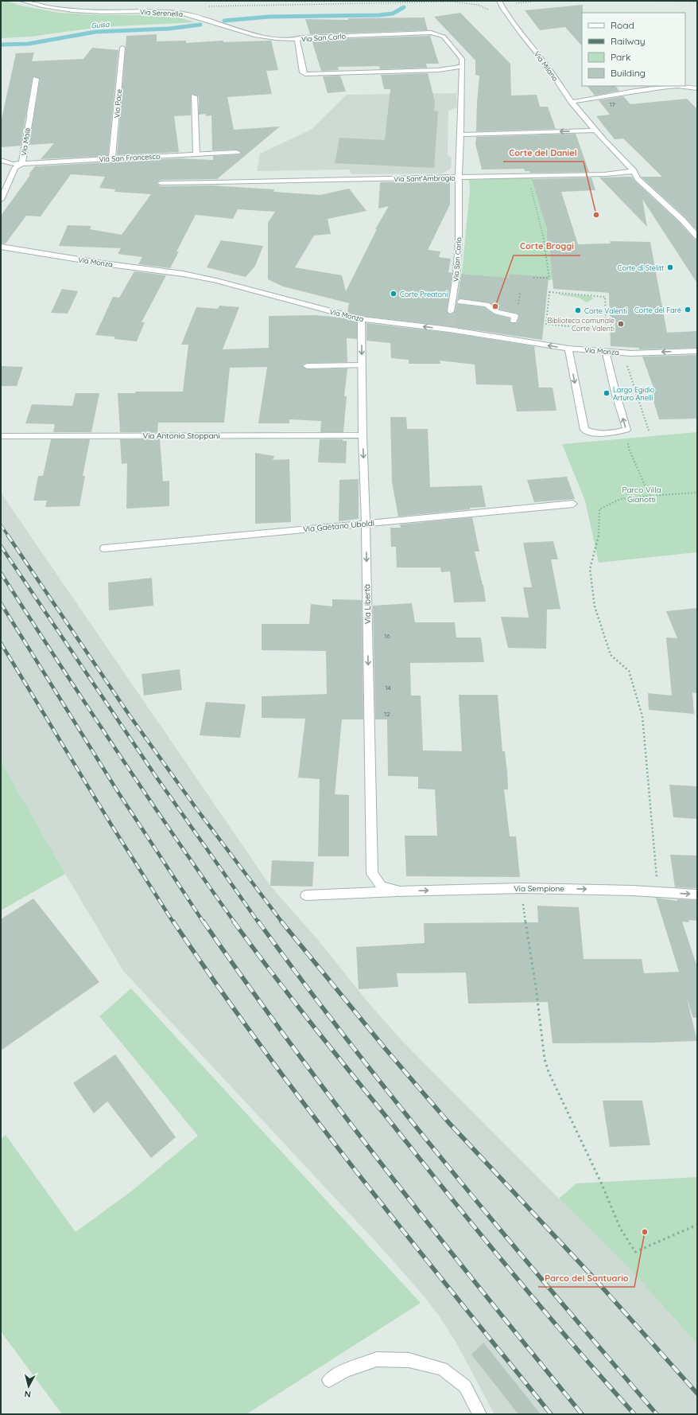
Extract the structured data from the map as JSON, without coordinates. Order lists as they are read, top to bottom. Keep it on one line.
{"streets":{"street":["Via Serenella","Via San Carlo","Via Milano","Via Pace","Via Malè","Via San Francesco","Via Sant'Ambrogio","Via Monza","Via Antonio Stoppani","Via Gaetano Uboldi","Via Libertà","Via Sempione"]},"crossings":[["Via Serenella","Via San Carlo"],["Via San Carlo","Via Sant'Ambrogio"],["Via Milano","Via Sant'Ambrogio"],["Via Pace","Via San Francesco"],["Via Malè","Via San Francesco"],["Via Monza","Via Libertà"],["Via Antonio Stoppani","Via Libertà"],["Via Gaetano Uboldi","Via Libertà"],["Via Libertà","Via Sempione"]],"one_way":["Via Monza","Via Libertà","Via Sempione"],"water":["Guisa"],"parks":["Parco Villa Gianotti"],"places":["Corte del Daniel","Corte di Stelitt","Corte Preatoni","Corte Broggi","Corte del Faré","Corte Valenti","Biblioteca comunale Corte Valenti","Largo Egidio Arturo Anelli","Parco del Santuario"],"house_numbers":["17","16","14","12"],"legend":["Road","Railway","Park","Building"],"north":"bottom"}
